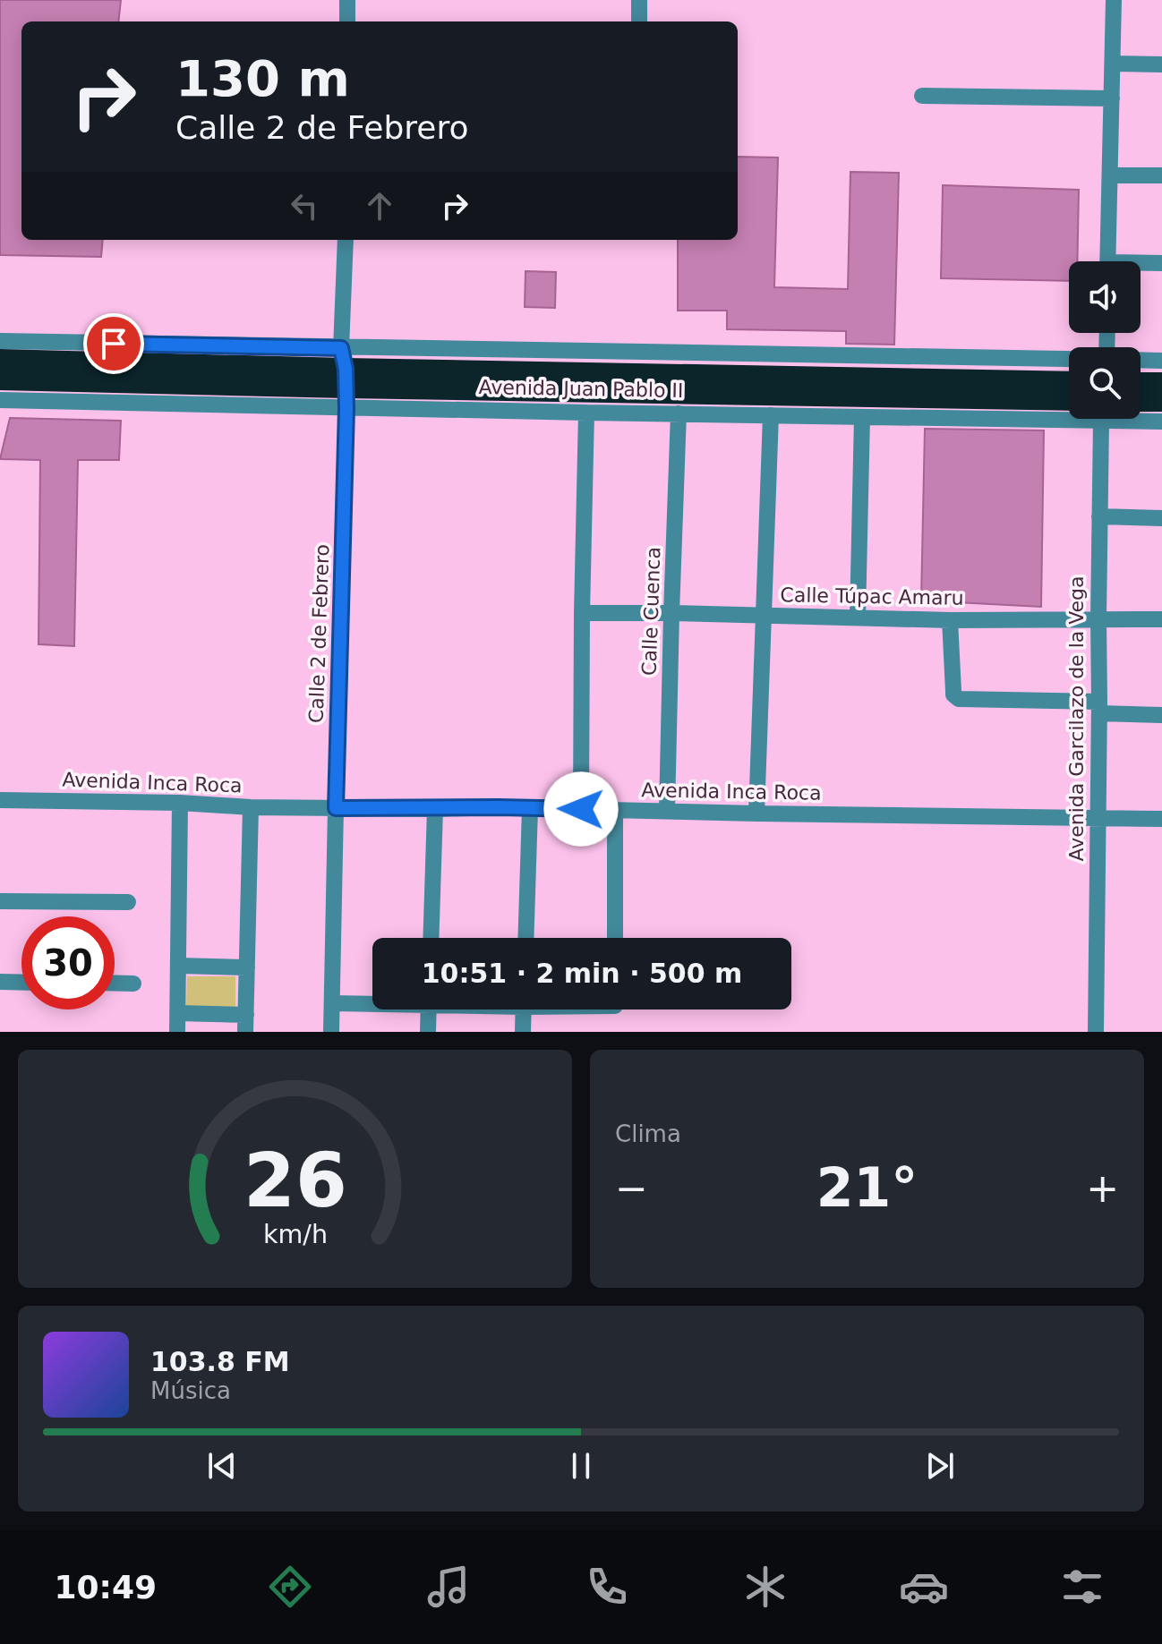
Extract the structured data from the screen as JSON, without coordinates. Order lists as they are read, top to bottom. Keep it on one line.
{"streets":{"highway":["Avenida Juan Pablo II"],"street":["Calle Túpac Amaru","Calle Cuenca","Calle 2 de Febrero","Avenida Garcilazo de la Vega","Avenida Inca Roca"]},"crossings":[["Avenida Juan Pablo II","Calle Cuenca"],["Avenida Juan Pablo II","Calle 2 de Febrero"],["Calle Túpac Amaru","Calle Cuenca"],["Calle Túpac Amaru","Avenida Garcilazo de la Vega"],["Calle Cuenca","Avenida Inca Roca"],["Calle 2 de Febrero","Avenida Inca Roca"],["Avenida Garcilazo de la Vega","Avenida Inca Roca"]],"page":{"turn":["130 m","Calle 2 de Febrero"],"limit":"30","trip":"10:51 · 2 min · 500 m","tile":"Clima","heat":["−","21°","+"],"song":["103.8 FM","Música"],"tabs":"10:49","gauge":["26","km/h"]}}
